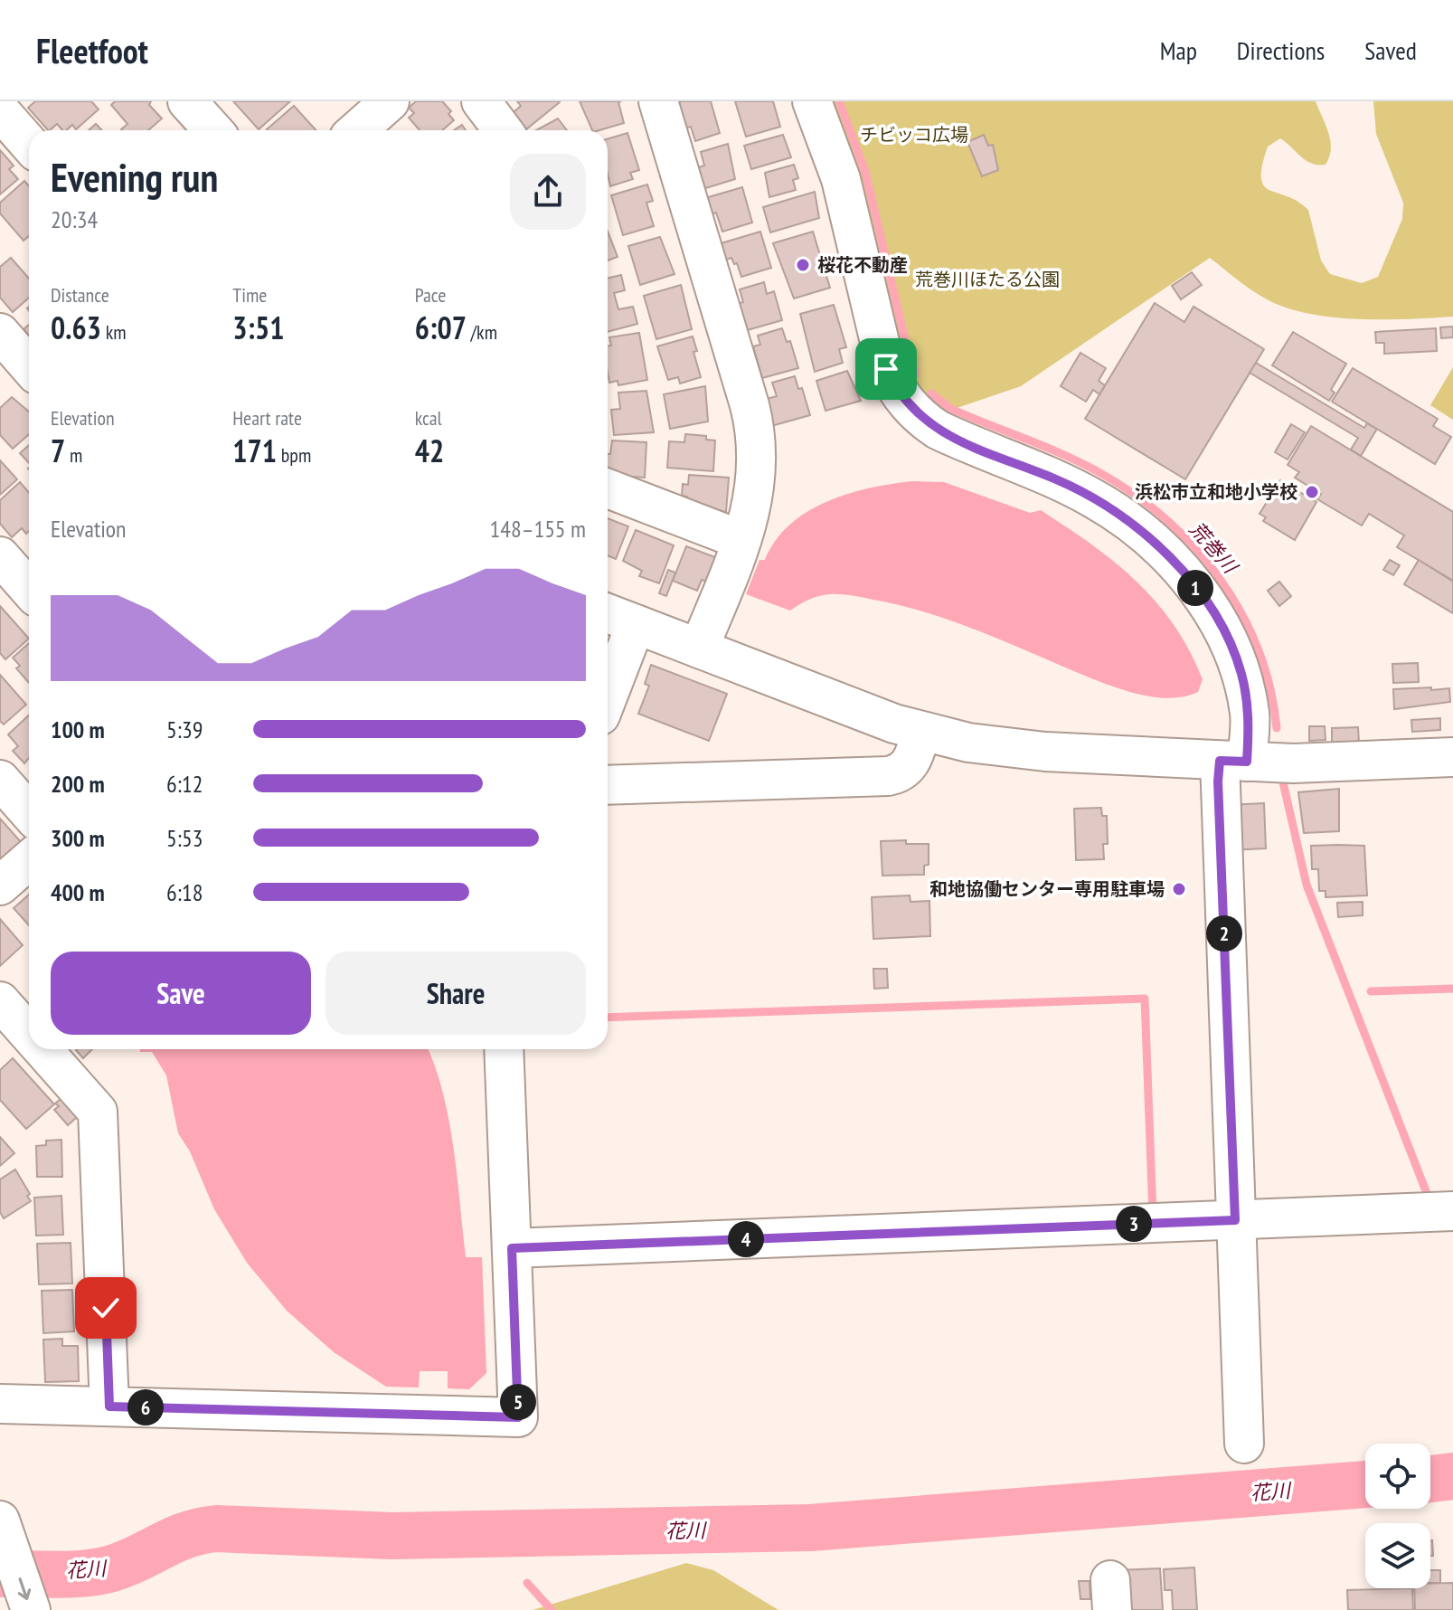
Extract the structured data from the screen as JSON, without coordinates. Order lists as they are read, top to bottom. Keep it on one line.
{"water":["荒巻川","花川"],"parks":["チビッコ広場","荒巻川ほたる公園"],"places":["桜花不動産","浜松市立和地小学校","和地協働センター専用駐車場"],"page":{"header":"Fleetfoot","nav":["Map","Directions","Saved"],"heading":["Evening run","20:34"],"stats":[["Distance","0.63 km"],["Time","3:51"],["Pace","6:07 /km"],["Elevation","7 m"],["Heart rate","171 bpm"],["kcal","42"]],"chart":["Elevation","148–155 m"],"pins":["1","2","3","4","5","6"],"list":[{"name":"100 m","note":"5:39"},{"name":"200 m","note":"6:12"},{"name":"300 m","note":"5:53"},{"name":"400 m","note":"6:18"}],"buttons":["Save","Share"]}}
